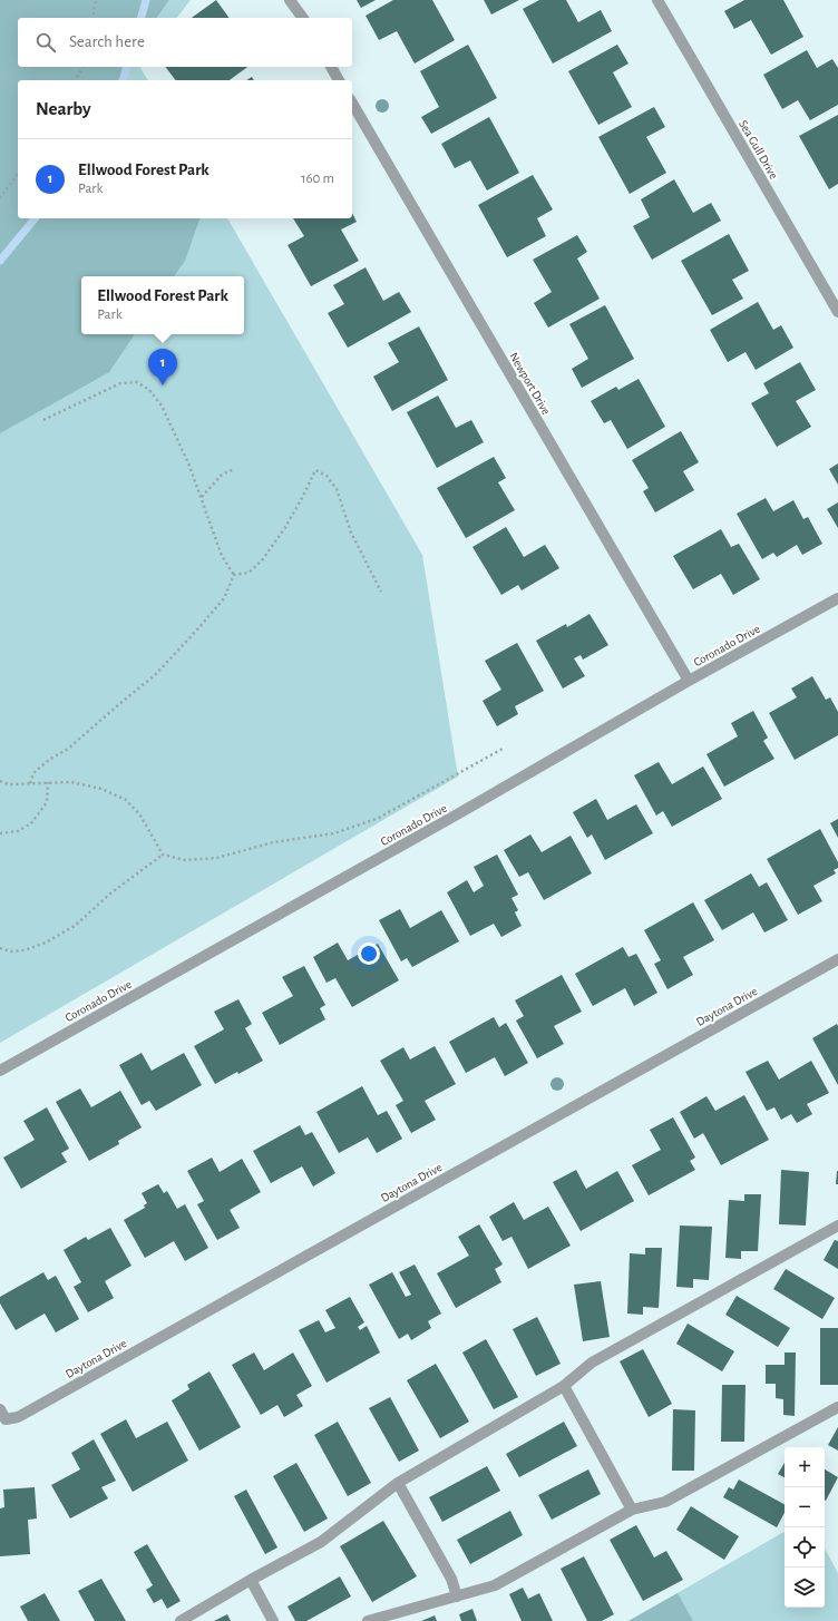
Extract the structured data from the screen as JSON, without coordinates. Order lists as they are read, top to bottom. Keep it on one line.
{"streets":{"street":["Sea Gull Drive","Newport Drive","Coronado Drive","Daytona Drive"]},"crossings":[["Newport Drive","Coronado Drive"]],"page":{"search":"Search here","heading":"Nearby","list":[{"mark":"1","name":"Ellwood Forest Park","note":"Park","value":"160 m"}],"popup":["Ellwood Forest Park","Park"],"pins":"1","map_buttons":["+","−"]}}
